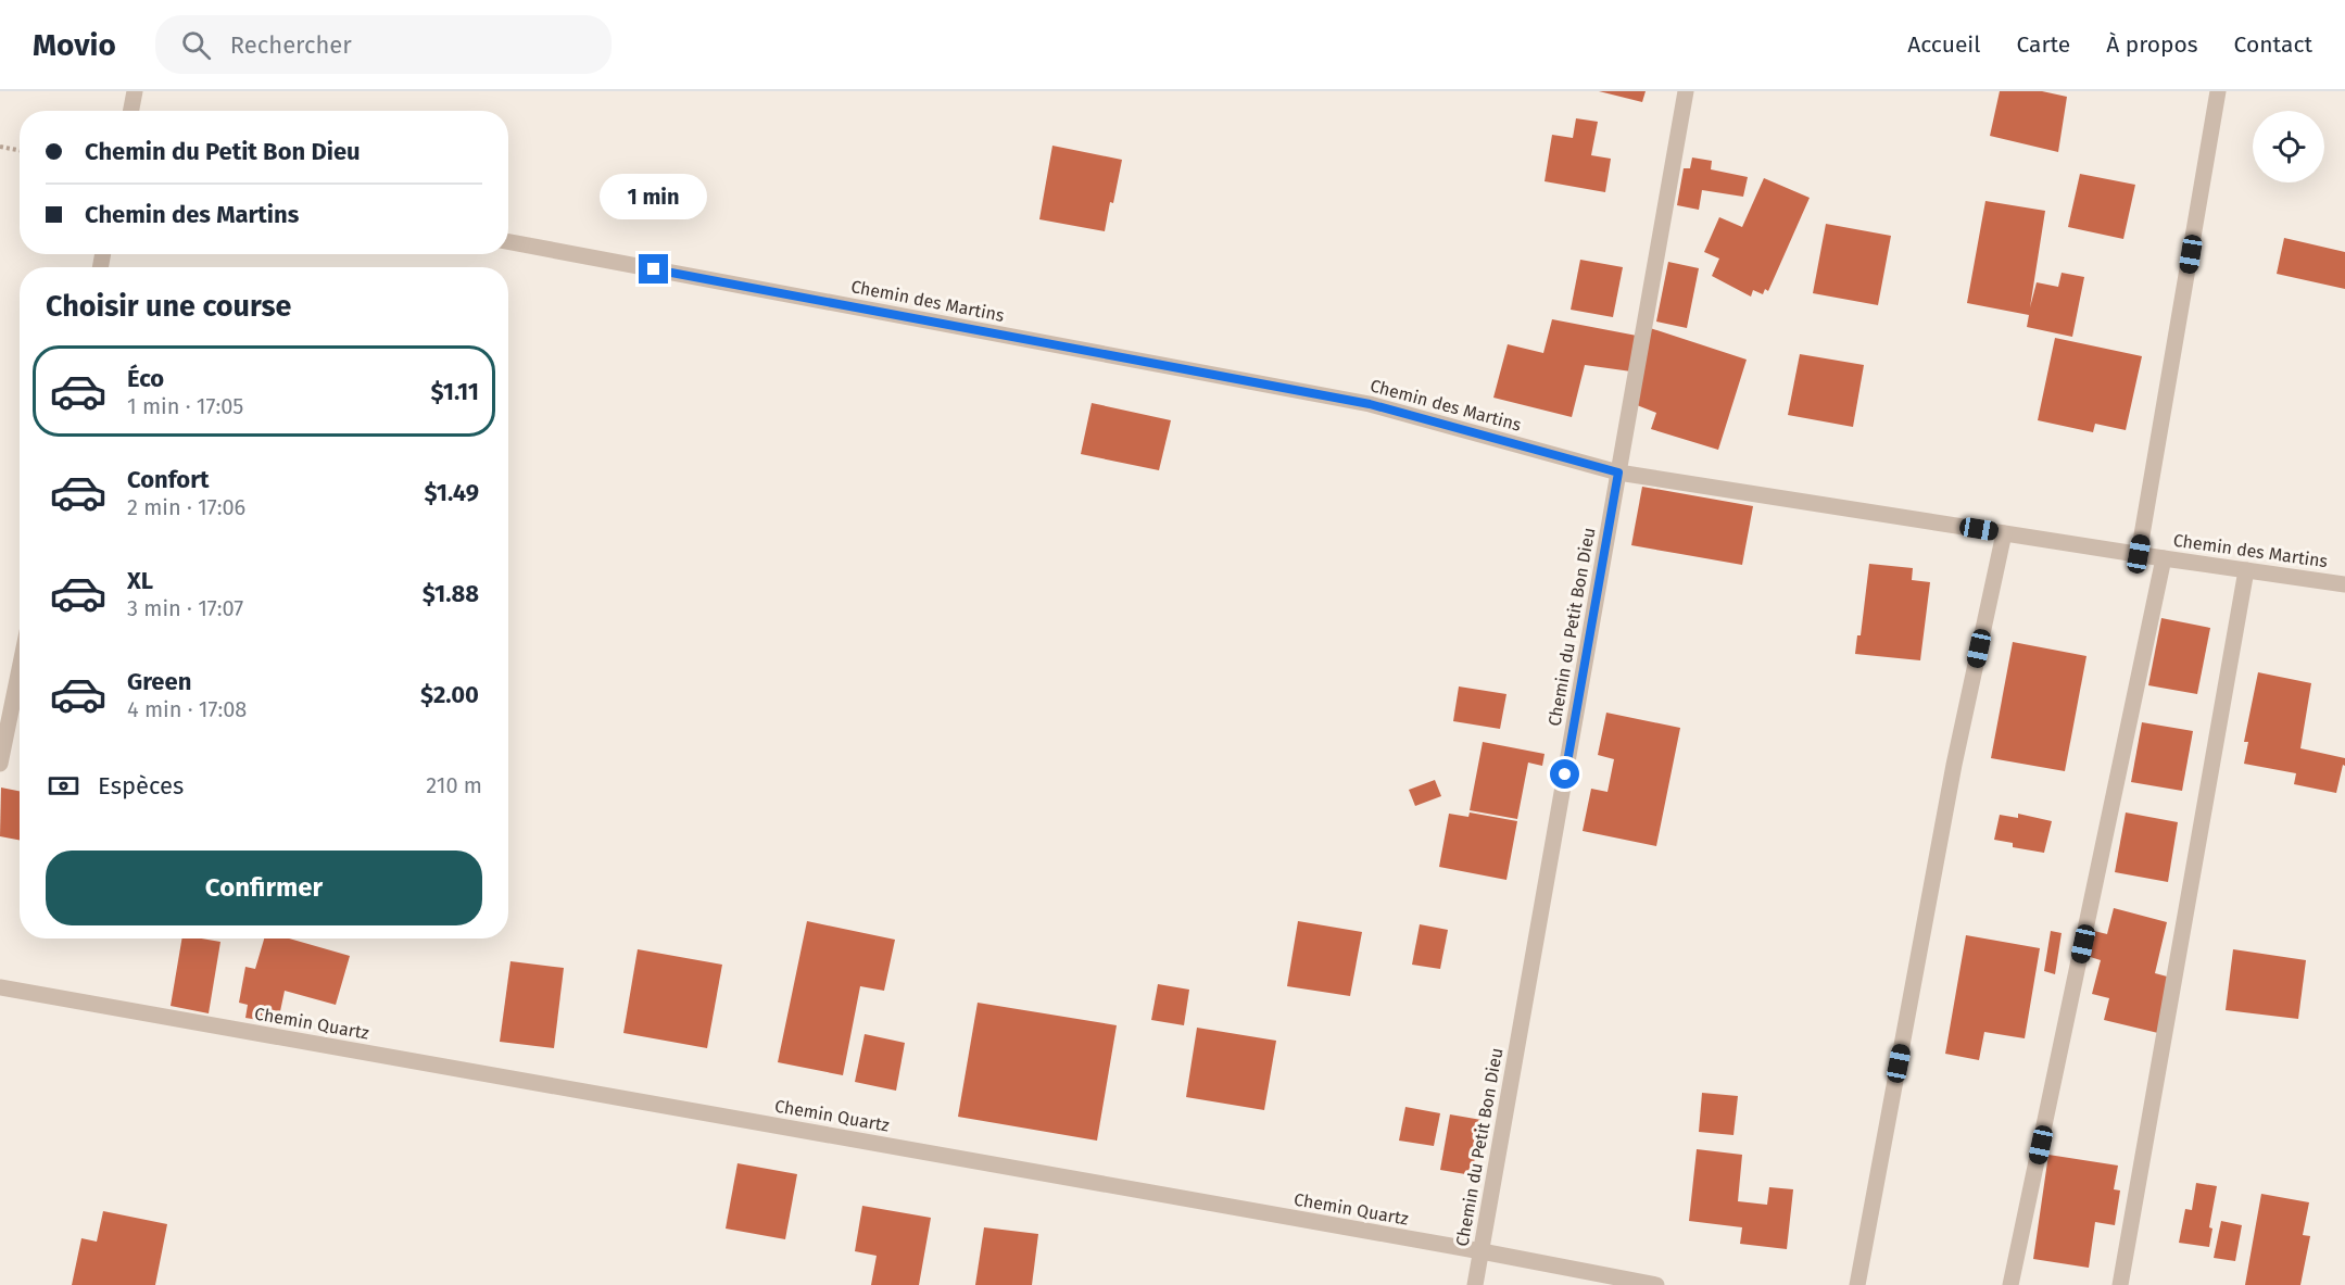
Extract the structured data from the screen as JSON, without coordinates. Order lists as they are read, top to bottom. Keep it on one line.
{"streets":{"street":["Chemin des Martins","Chemin du Petit Bon Dieu","Chemin Quartz"]},"crossings":[["Chemin des Martins","Chemin du Petit Bon Dieu"],["Chemin du Petit Bon Dieu","Chemin Quartz"]],"page":{"header":"Movio","search":"Rechercher","nav":["Accueil","Carte","À propos","Contact"],"banner":["Chemin du Petit Bon Dieu","Chemin des Martins"],"bubble":"1 min","heading":"Choisir une course","list":[{"name":"Éco","note":"1 min · 17:05","value":"$1.11"},{"name":"Confort","note":"2 min · 17:06","value":"$1.49"},{"name":"XL","note":"3 min · 17:07","value":"$1.88"},{"name":"Green","note":"4 min · 17:08","value":"$2.00"}],"pay":["Espèces","210 m"],"buttons":"Confirmer"}}
